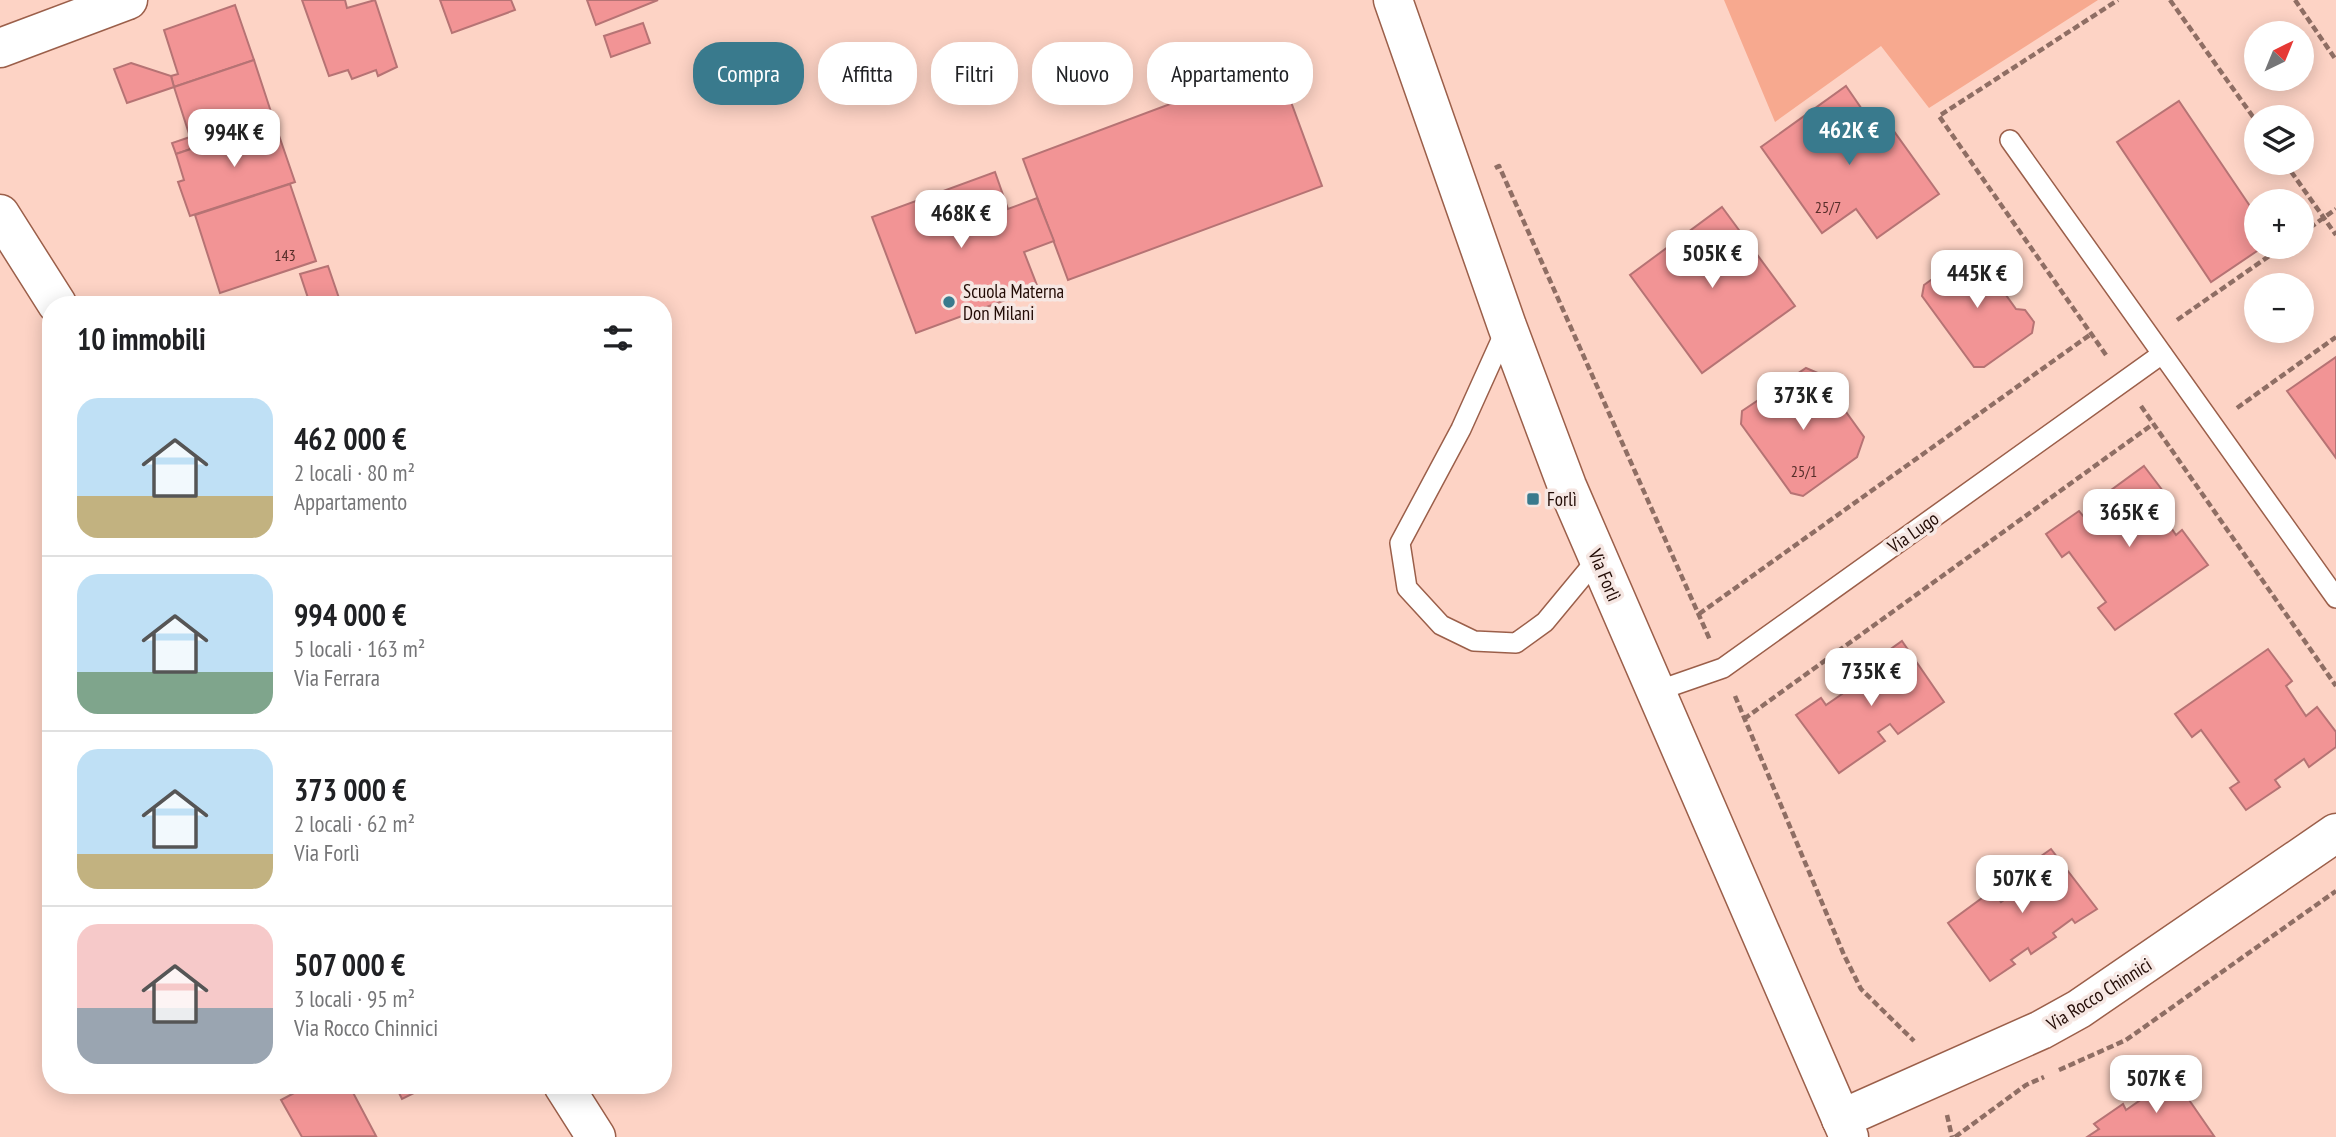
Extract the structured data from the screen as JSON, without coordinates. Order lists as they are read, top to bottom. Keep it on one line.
{"streets":{"street":["Via Forlì","Via Rocco Chinnici"],"lane":["Via Lugo"]},"crossings":[["Via Lugo","Via Forlì"],["Via Forlì","Via Rocco Chinnici"]],"places":{"other":["Scuola Materna Don Milani"],"transit":["Forlì"]},"house_numbers":["25/7","143","25/1"],"north":"top right","page":{"map_buttons":["+","−"],"chip":["Compra","Affitta","Filtri","Nuovo","Appartamento"],"price":["462K €","994K €","468K €","505K €","445K €","373K €","365K €","735K €","507K €","507K €"],"heading":"10 immobili","list":[{"name":"462 000 €","note":"2 locali · 80 m² · Appartamento"},{"name":"994 000 €","note":"5 locali · 163 m² · Via Ferrara"},{"name":"373 000 €","note":"2 locali · 62 m² · Via Forlì"},{"name":"507 000 €","note":"3 locali · 95 m² · Via Rocco Chinnici"}]}}
